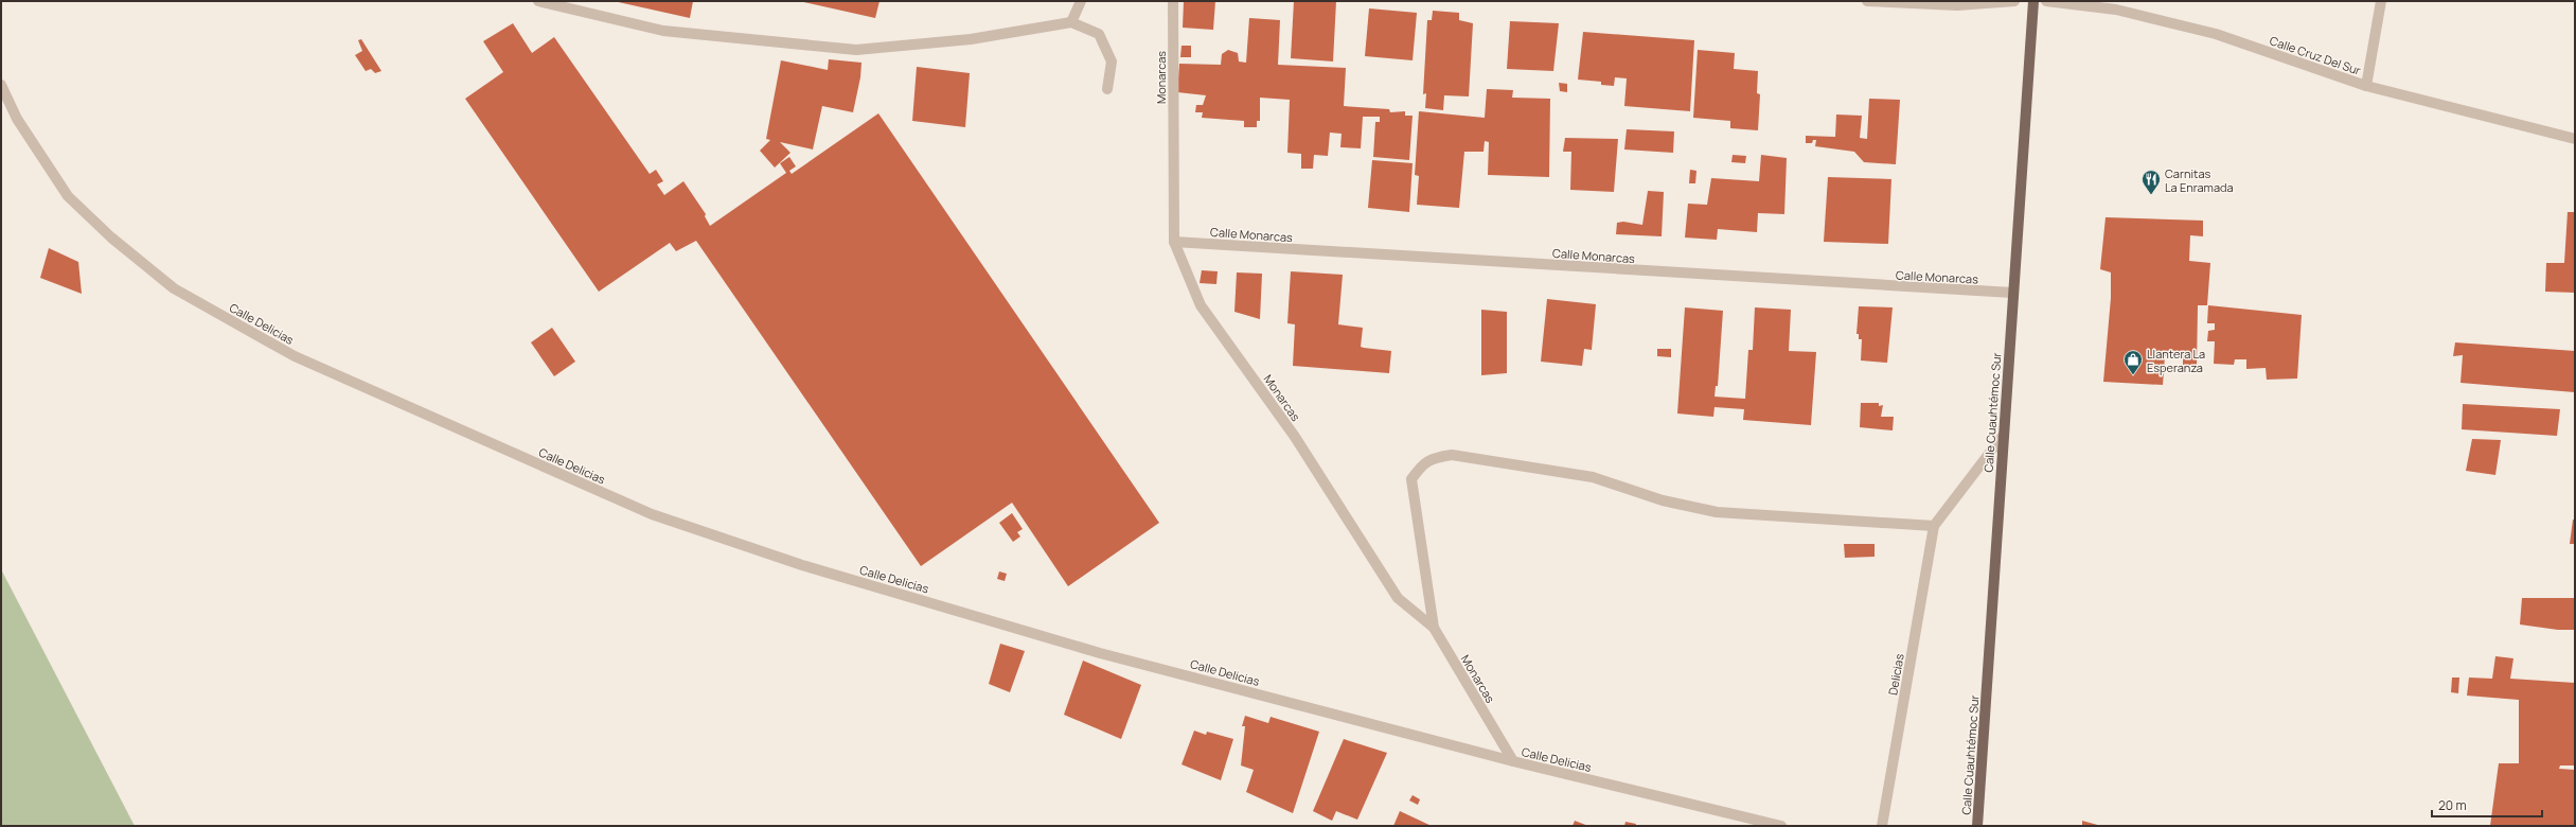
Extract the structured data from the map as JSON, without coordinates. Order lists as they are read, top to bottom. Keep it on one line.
{"streets":{"main road":["Calle Cuauhtémoc Sur"],"street":["Calle Cruz Del Sur","Monarcas","Calle Monarcas","Calle Delicias","Delicias"]},"crossings":[["Monarcas","Calle Monarcas"],["Monarcas","Calle Delicias"],["Calle Monarcas","Calle Cuauhtémoc Sur"]],"places":{"restaurant":["Carnitas La Enramada"],"shop":["Llantera La Esperanza"]},"scale_bar":"20 m"}
